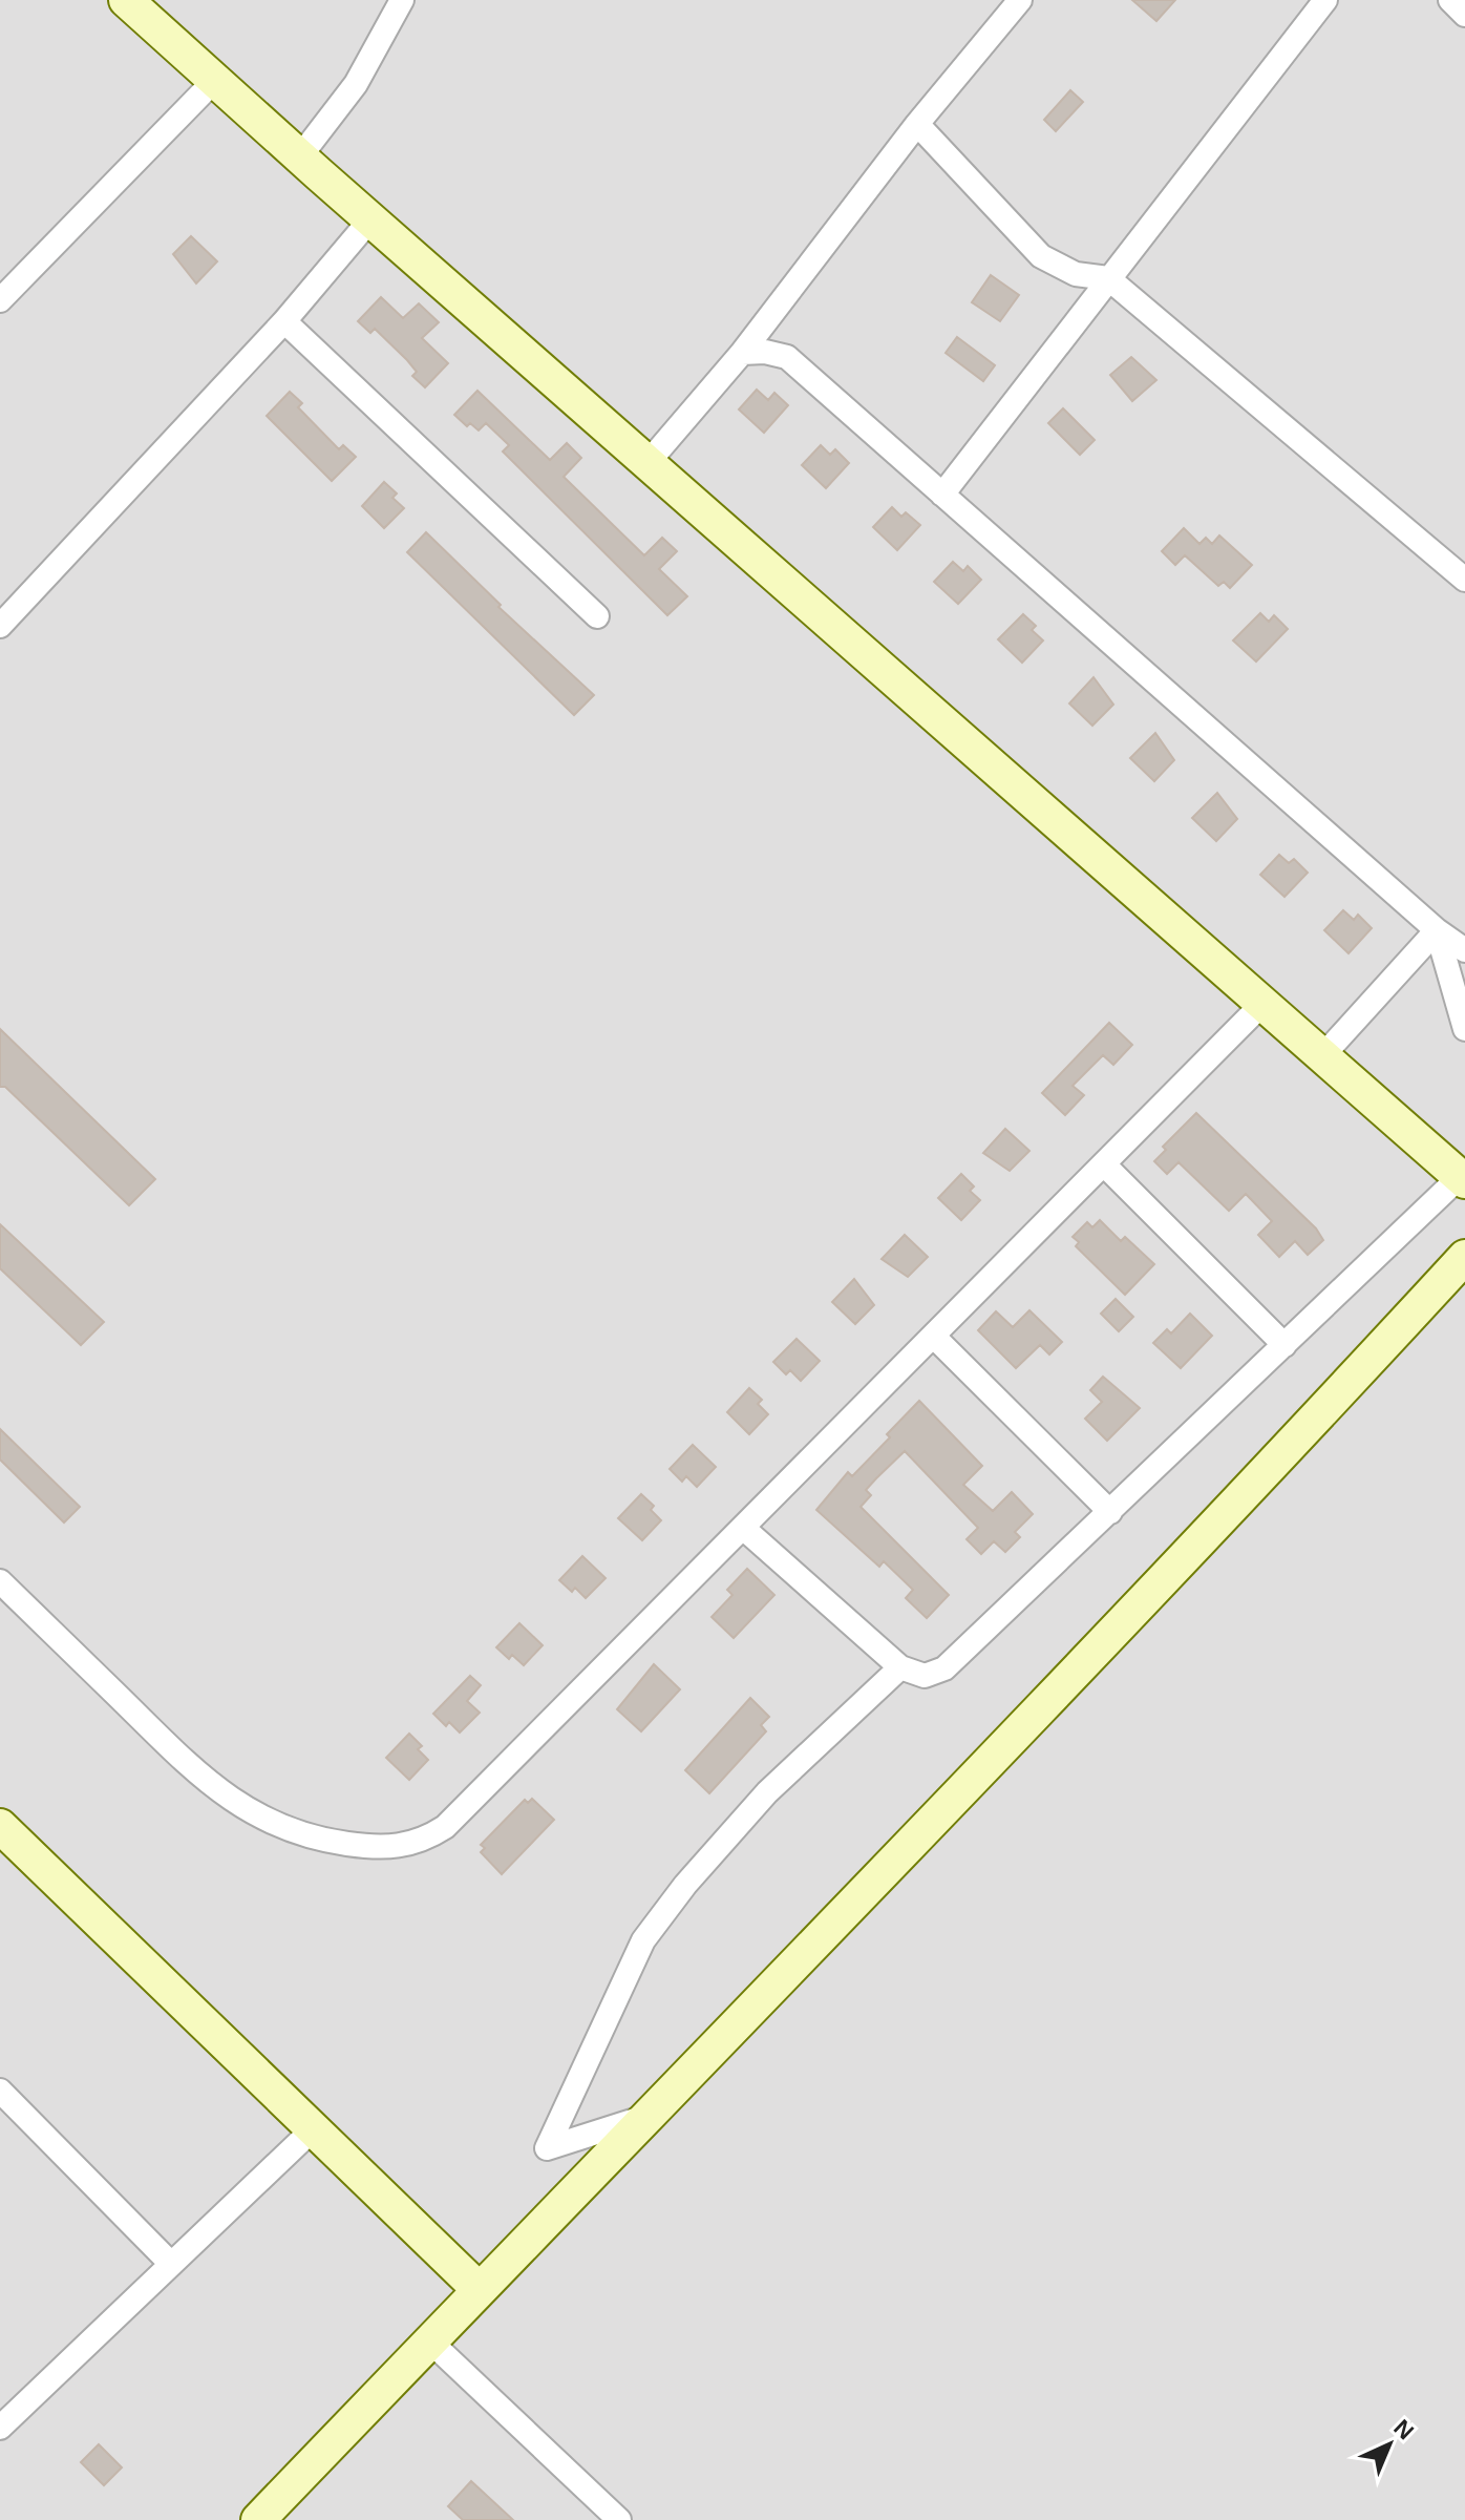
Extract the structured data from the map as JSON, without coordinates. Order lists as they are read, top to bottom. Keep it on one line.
{"north":"top right"}
